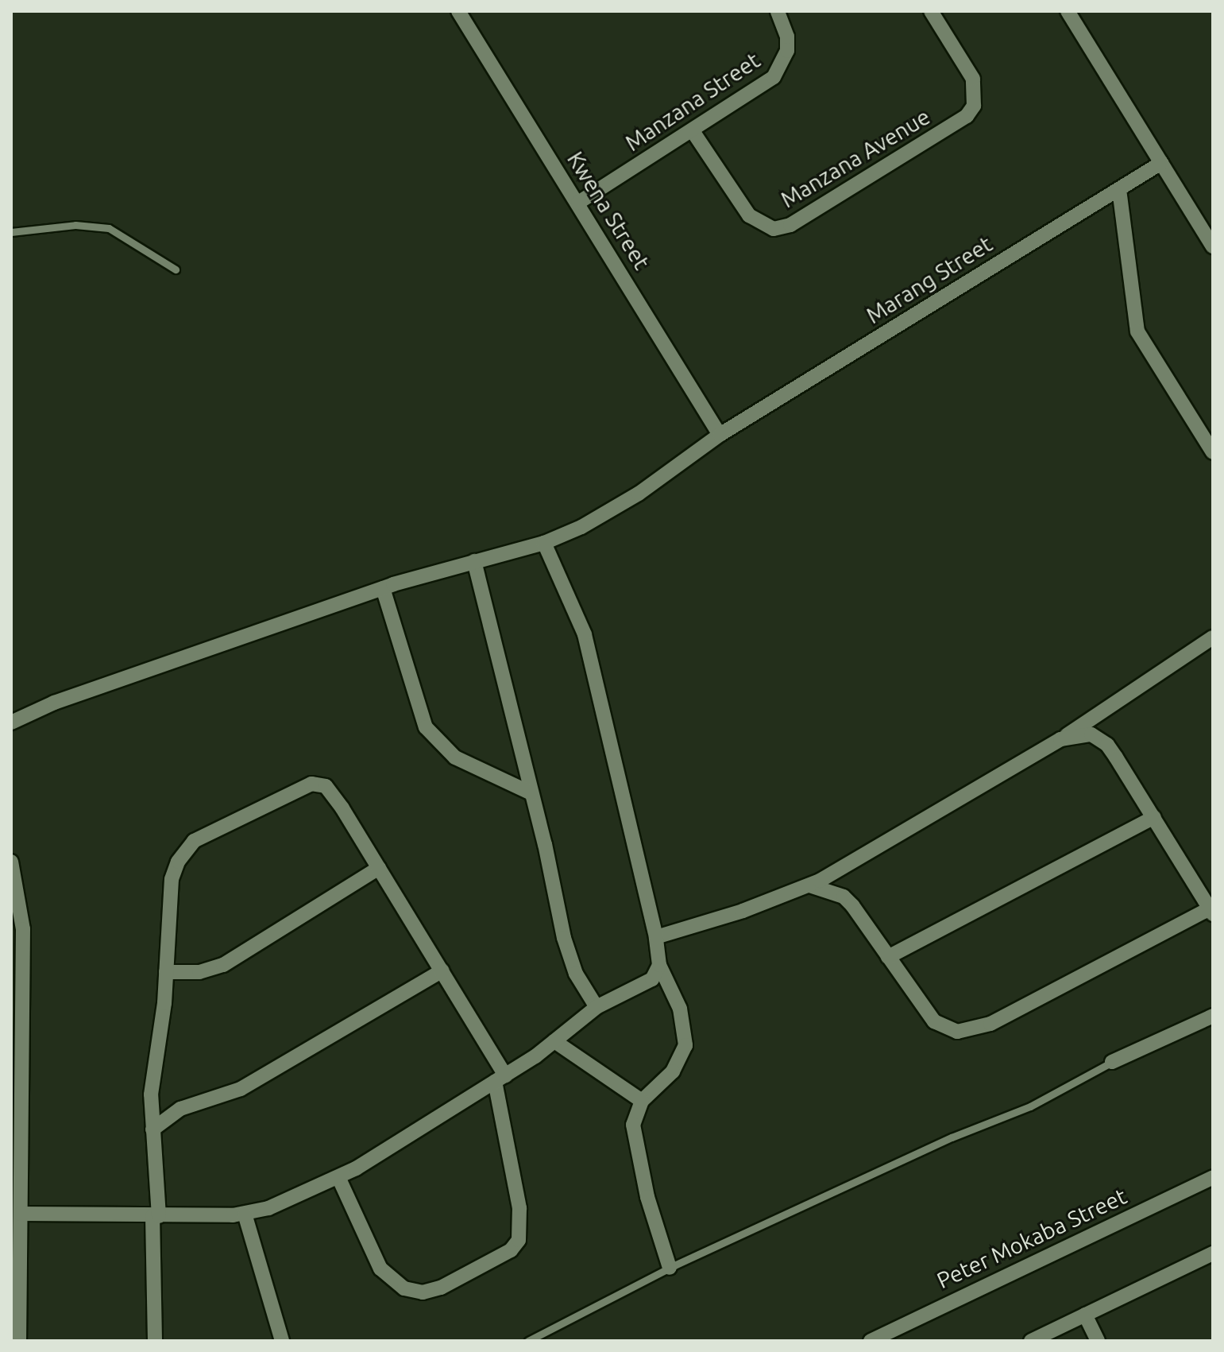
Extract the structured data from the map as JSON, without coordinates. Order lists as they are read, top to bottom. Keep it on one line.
{"streets":{"street":["Manzana Street","Manzana Avenue","Kwena Street","Marang Street","Peter Mokaba Street"]},"crossings":[["Manzana Street","Manzana Avenue"],["Manzana Street","Kwena Street"],["Kwena Street","Marang Street"]]}
